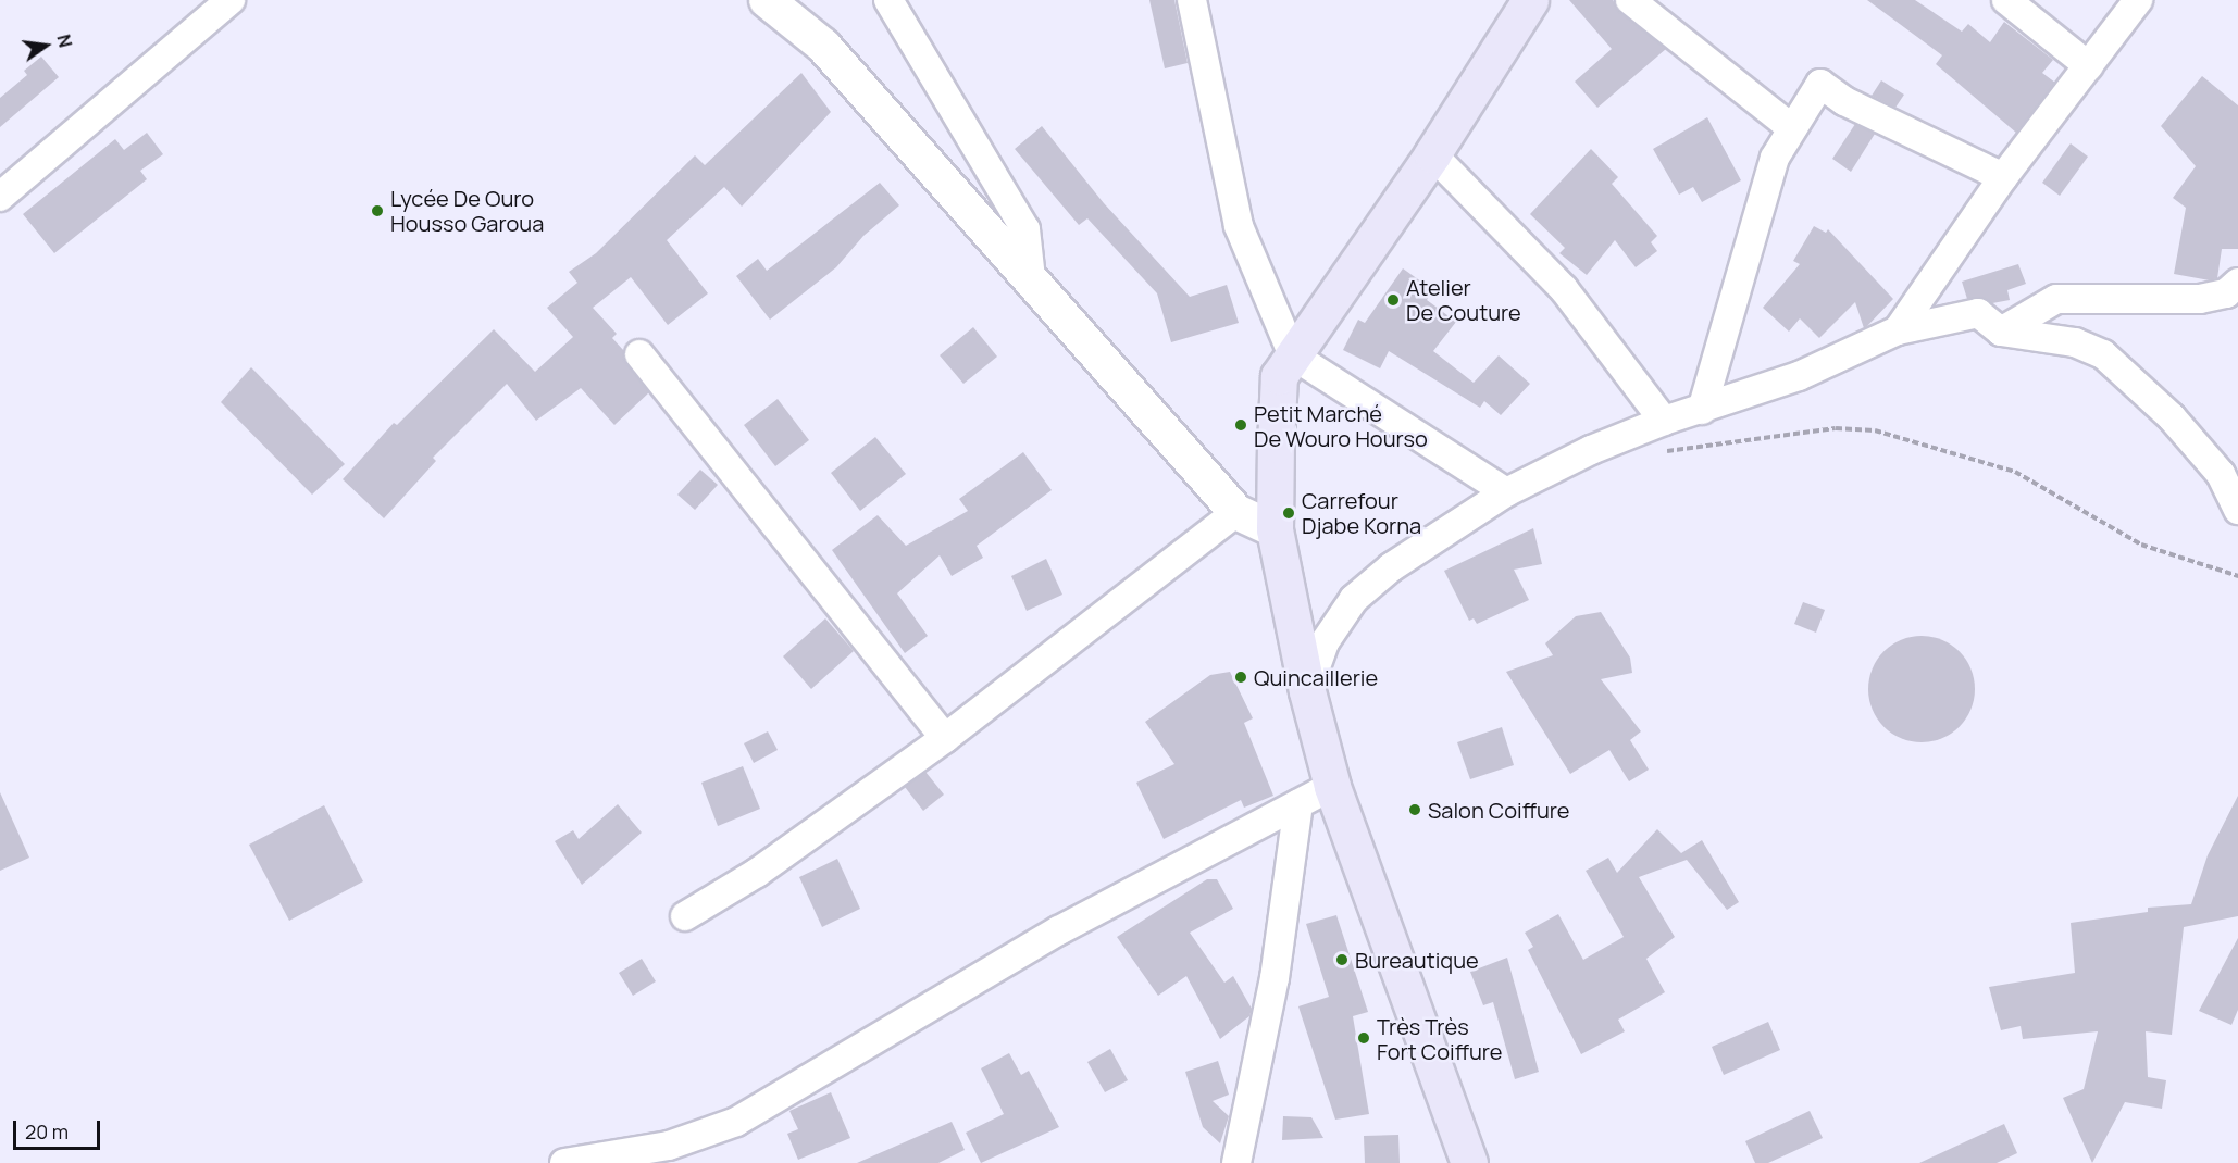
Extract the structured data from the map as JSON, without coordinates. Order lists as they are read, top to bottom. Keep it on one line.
{"places":["Lycée De Ouro Housso Garoua","Atelier De Couture","Petit Marché De Wouro Hourso","Carrefour Djabe Korna","Quincaillerie","Salon Coiffure","Bureautique","Très Très Fort Coiffure"],"scale_bar":"20 m","north":"right"}
